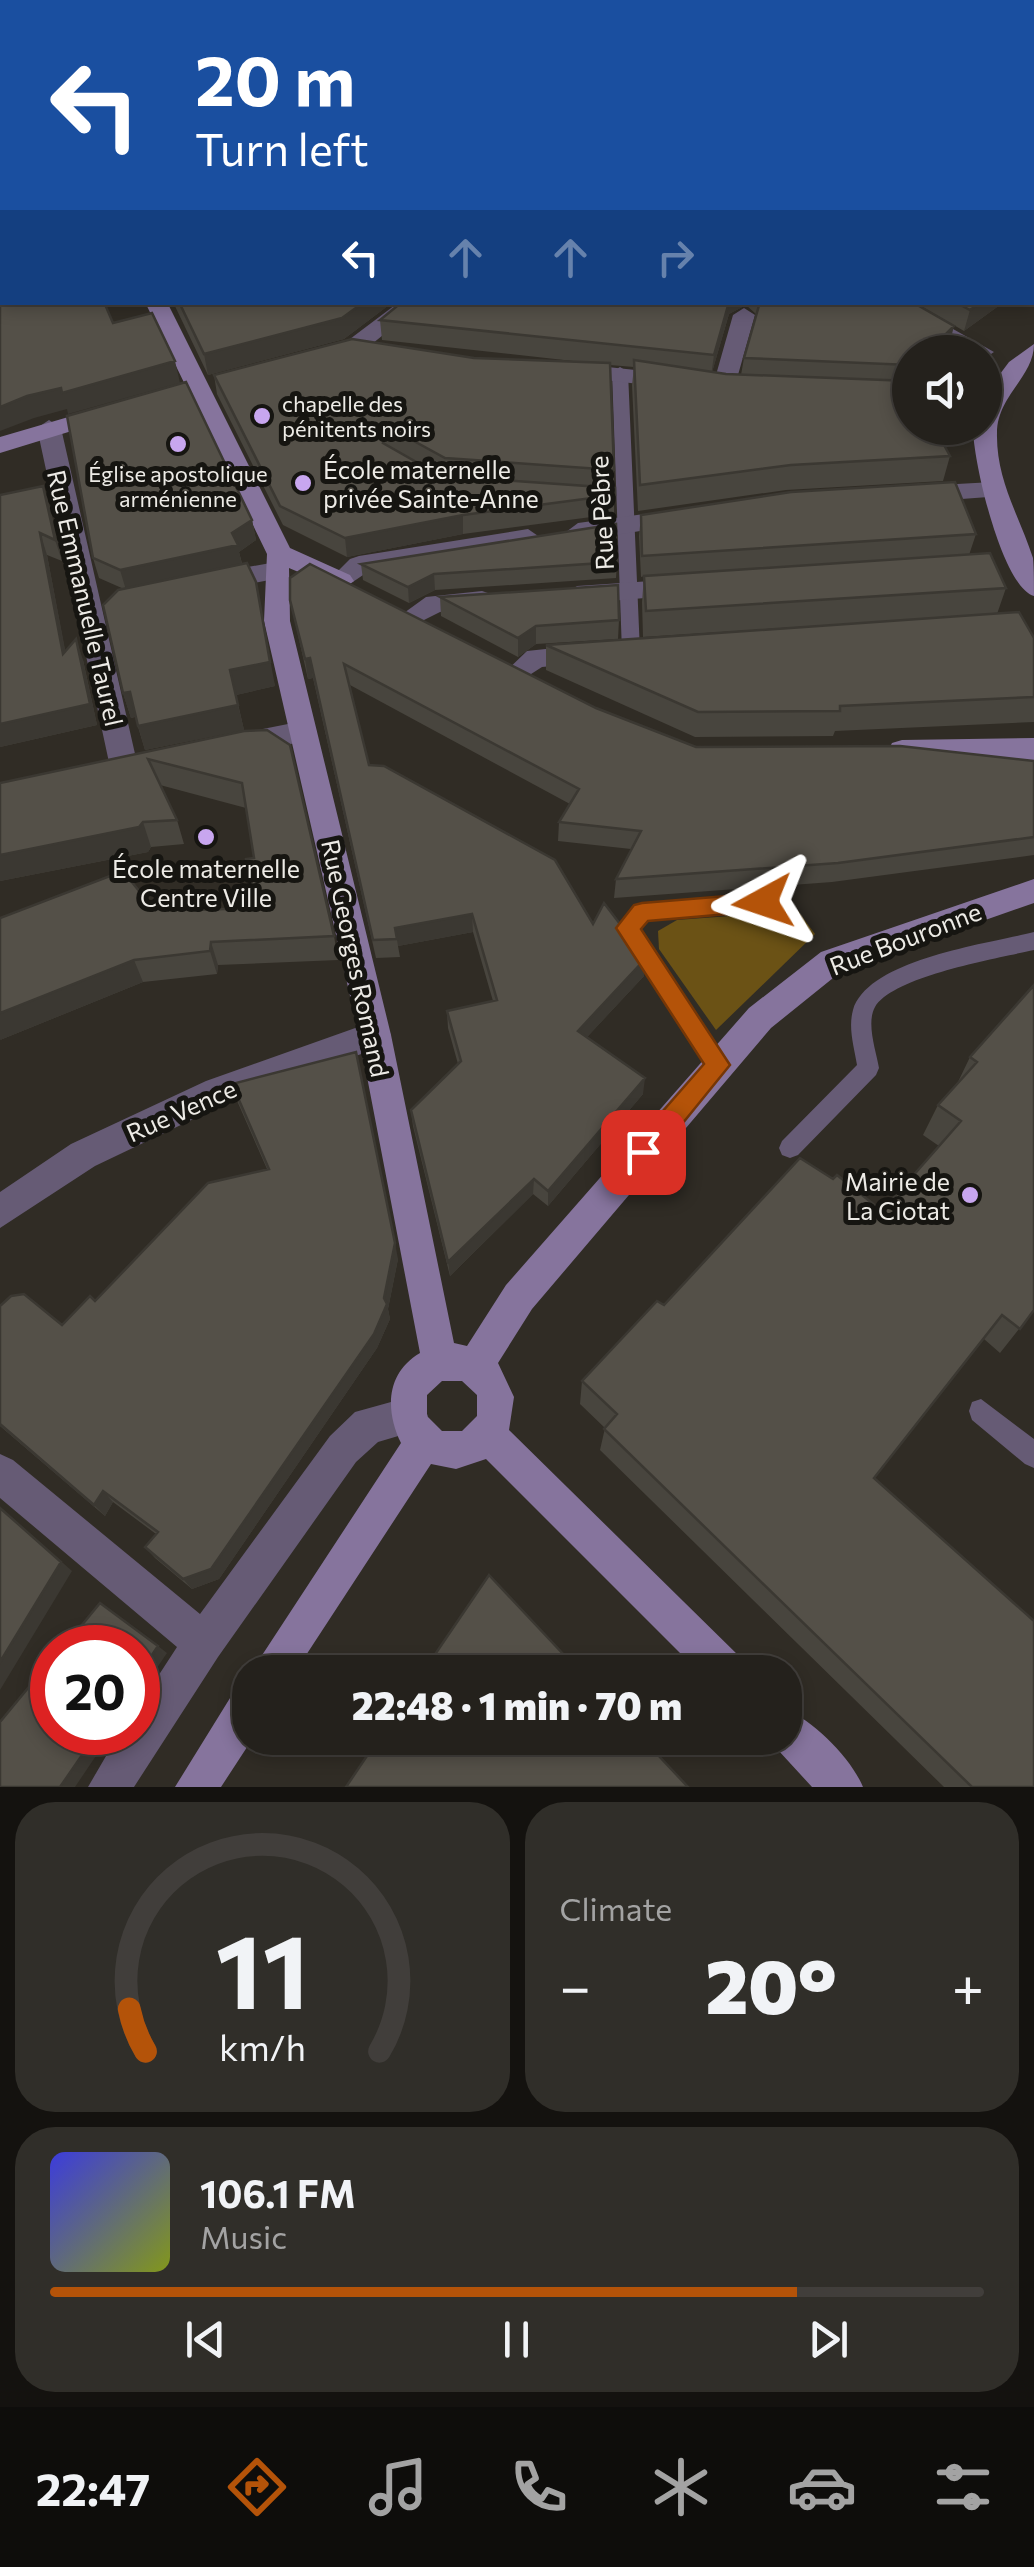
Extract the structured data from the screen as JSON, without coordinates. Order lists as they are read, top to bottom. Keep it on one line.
{"streets":{"street":["Rue Emmanuelle Taurel","Rue Bouronne","Rue Georges Romand","Rue Vence"],"lane":["Rue Pèbre"]},"crossings":[["Rue Bouronne","Rue Georges Romand"],["Rue Georges Romand","Rue Vence"]],"places":["chapelle des pénitents noirs","Église apostolique arménienne","École maternelle privée Sainte-Anne","École maternelle Centre Ville","Mairie de La Ciotat"],"page":{"turn":["20 m","Turn left"],"limit":"20","trip":"22:48 · 1 min · 70 m","tile":"Climate","heat":["−","20°","+"],"song":["106.1 FM","Music"],"tabs":"22:47","gauge":["11","km/h"]}}
